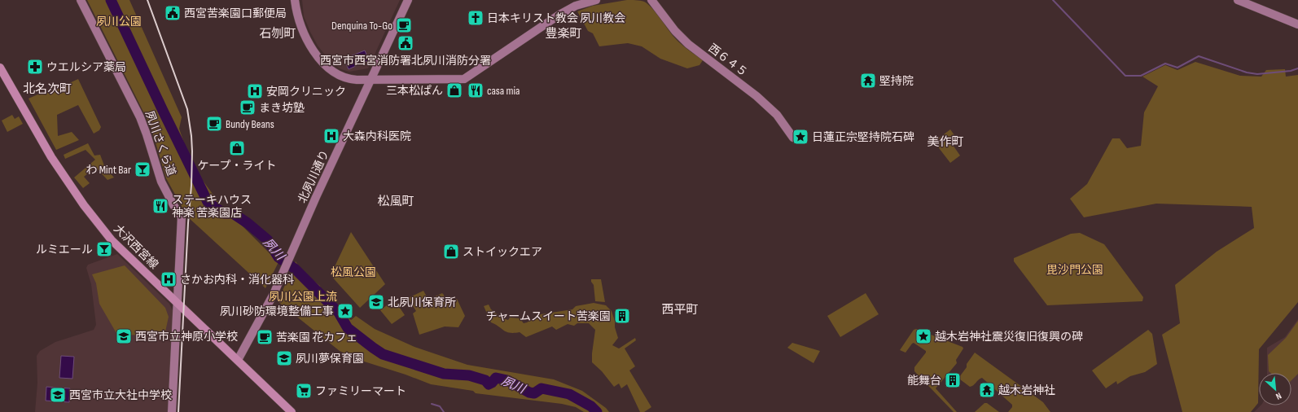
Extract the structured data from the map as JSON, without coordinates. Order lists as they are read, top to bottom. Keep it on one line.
{"streets":{"main road":["大沢西宮線"],"street":["西６４５","夙川さくら道","北夙川通り"]},"crossings":[["夙川さくら道","大沢西宮線"],["北夙川通り","大沢西宮線"]],"districts":["石刎町","豊楽町","北名次町","美作町","松風町","西平町"],"water":["夙川"],"parks":["夙川公園","毘沙門公園","松風公園","夙川公園上流"],"places":{"public building":["西宮苦楽園口郵便局","西宮市西宮消防署北夙川消防分署"],"church":["日本キリスト教会 夙川教会"],"cafe":["Denquina To-Go","まき坊塾","Bundy Beans","苦楽園 花カフェ"],"pharmacy":["ウエルシア薬局"],"temple":["堅持院","越木岩神社"],"shop":["三本松ぱん","ケープ・ライト","ストイックエア"],"restaurant":["casa mia","ステーキハウス 神楽 苦楽園店"],"hospital":["安岡クリニック","大森内科医院","さかお内科・消化器科"],"place":["日蓮正宗堅持院石碑","夙川砂防環境整備工事","越木岩神社震災復旧復興の碑"],"bar":["わ Mint Bar","ルミエール"],"school or university":["北夙川保育所","西宮市立神原小学校","夙川夢保育園","西宮市立大社中学校"],"building":["チャームスイート苦楽園","能舞台"],"supermarket":["ファミリーマート"]},"north":"bottom right"}
